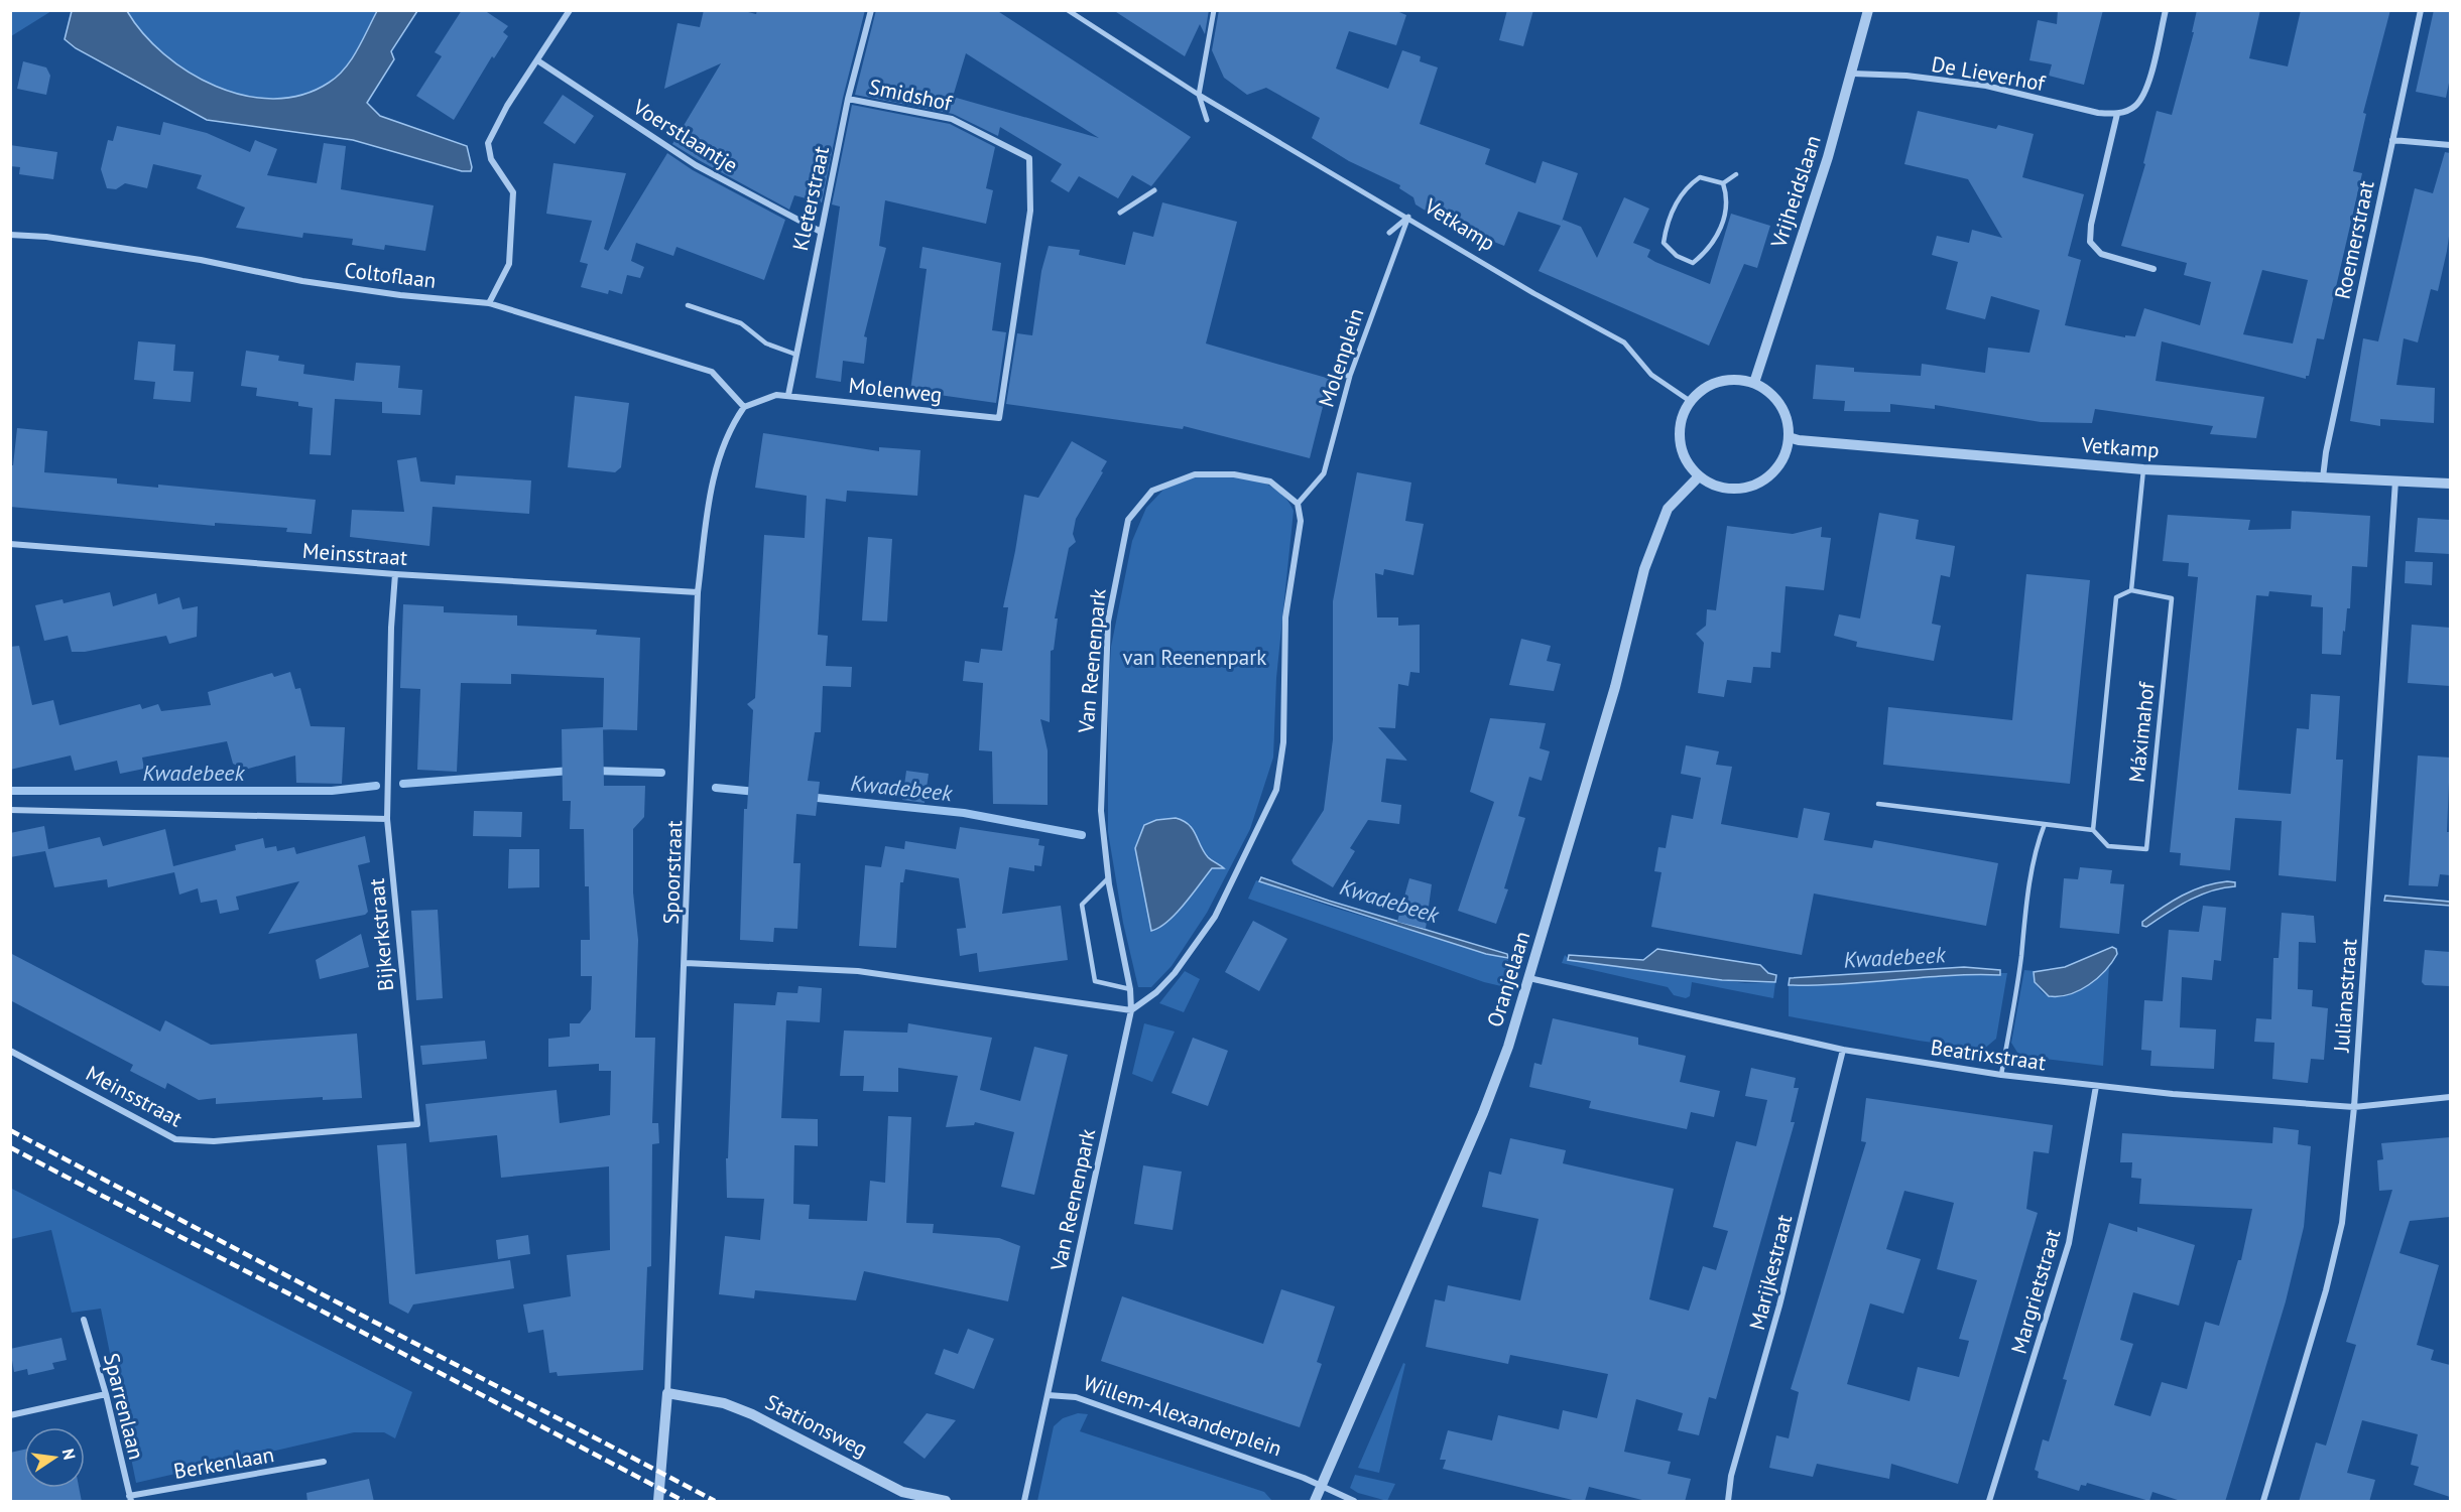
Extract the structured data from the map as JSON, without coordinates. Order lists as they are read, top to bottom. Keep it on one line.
{"streets":{"street":["De Lieverhof","Smidshof","Voerstlaantje","Vrijheidslaan","Kleterstraat","Vetkamp","Roemerstraat","Coltoflaan","Molenplein","Molenweg","Meinsstraat","Van Reenenpark","Spoorstraat","Bijkerkstraat","Oranjelaan","Julianastraat","Beatrixstraat","Marijkestraat","Margrietstraat","Sparrenlaan","Willem-Alexanderplein","Stationsweg","Berkenlaan"],"lane":["Máximahof"]},"crossings":[["De Lieverhof","Vrijheidslaan"],["Smidshof","Kleterstraat"],["Smidshof","Molenweg"],["Voerstlaantje","Kleterstraat"],["Vrijheidslaan","Vetkamp"],["Vrijheidslaan","Oranjelaan"],["Kleterstraat","Molenweg"],["Vetkamp","Roemerstraat"],["Vetkamp","Molenplein"],["Vetkamp","Oranjelaan"],["Vetkamp","Julianastraat"],["Coltoflaan","Spoorstraat"],["Molenplein","Van Reenenpark"],["Meinsstraat","Spoorstraat"],["Meinsstraat","Bijkerkstraat"],["Van Reenenpark","Willem-Alexanderplein"],["Spoorstraat","Stationsweg"],["Oranjelaan","Beatrixstraat"],["Oranjelaan","Willem-Alexanderplein"],["Julianastraat","Beatrixstraat"],["Beatrixstraat","Marijkestraat"],["Beatrixstraat","Margrietstraat"],["Sparrenlaan","Berkenlaan"]],"water":["Kwadebeek"],"parks":["van Reenenpark"],"north":"right"}
